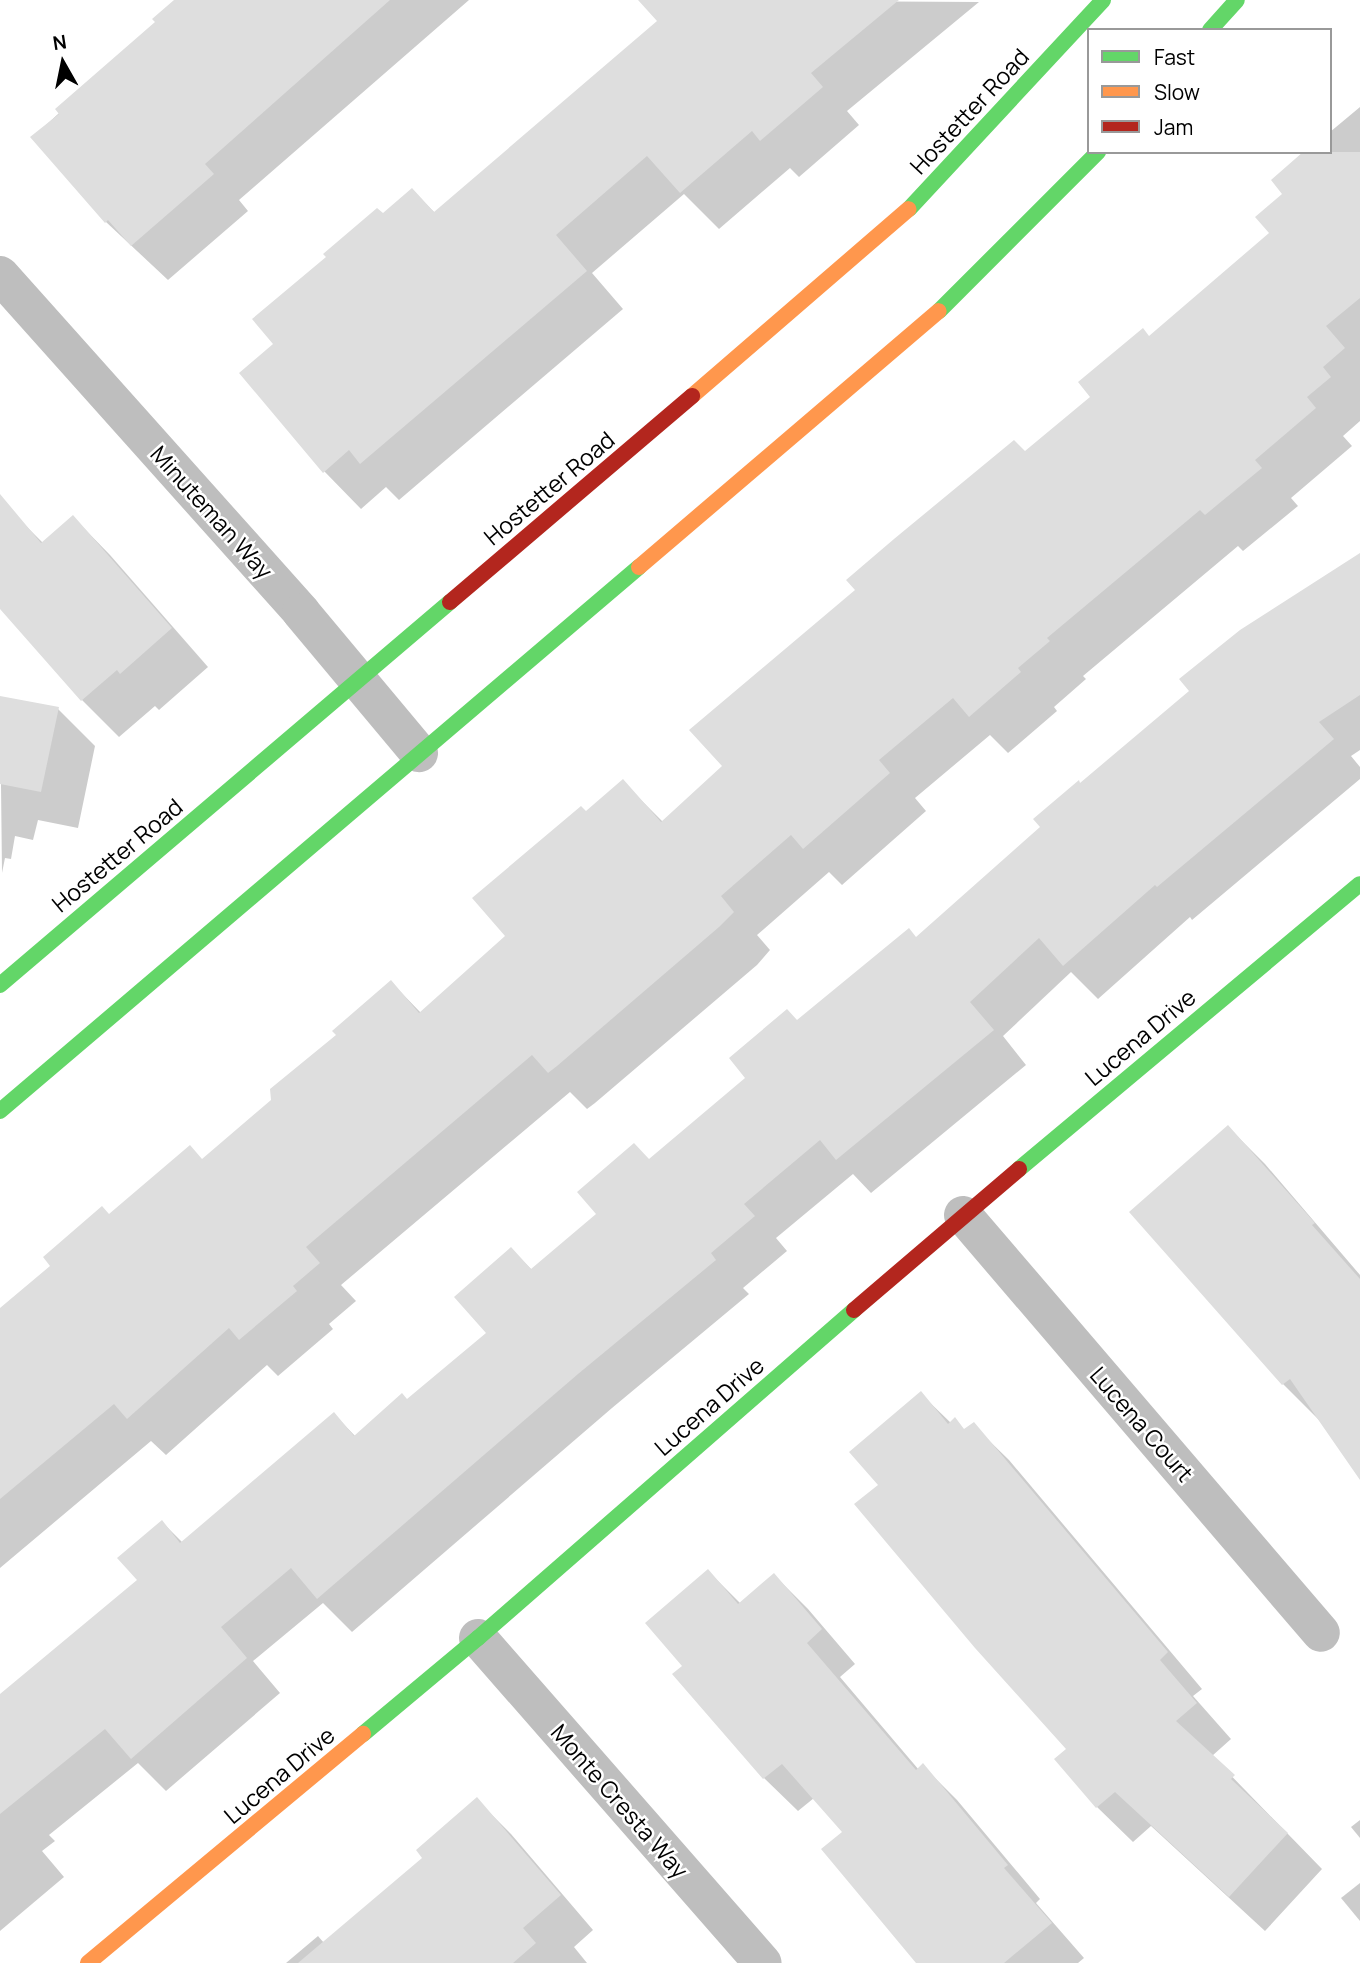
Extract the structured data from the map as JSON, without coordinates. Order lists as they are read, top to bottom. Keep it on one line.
{"streets":{"main road":["Hostetter Road","Lucena Drive"],"street":["Minuteman Way","Lucena Court","Monte Cresta Way"]},"crossings":[["Hostetter Road","Minuteman Way"],["Lucena Drive","Lucena Court"],["Lucena Drive","Monte Cresta Way"]],"legend":["Fast","Slow","Jam"],"north":"top"}
